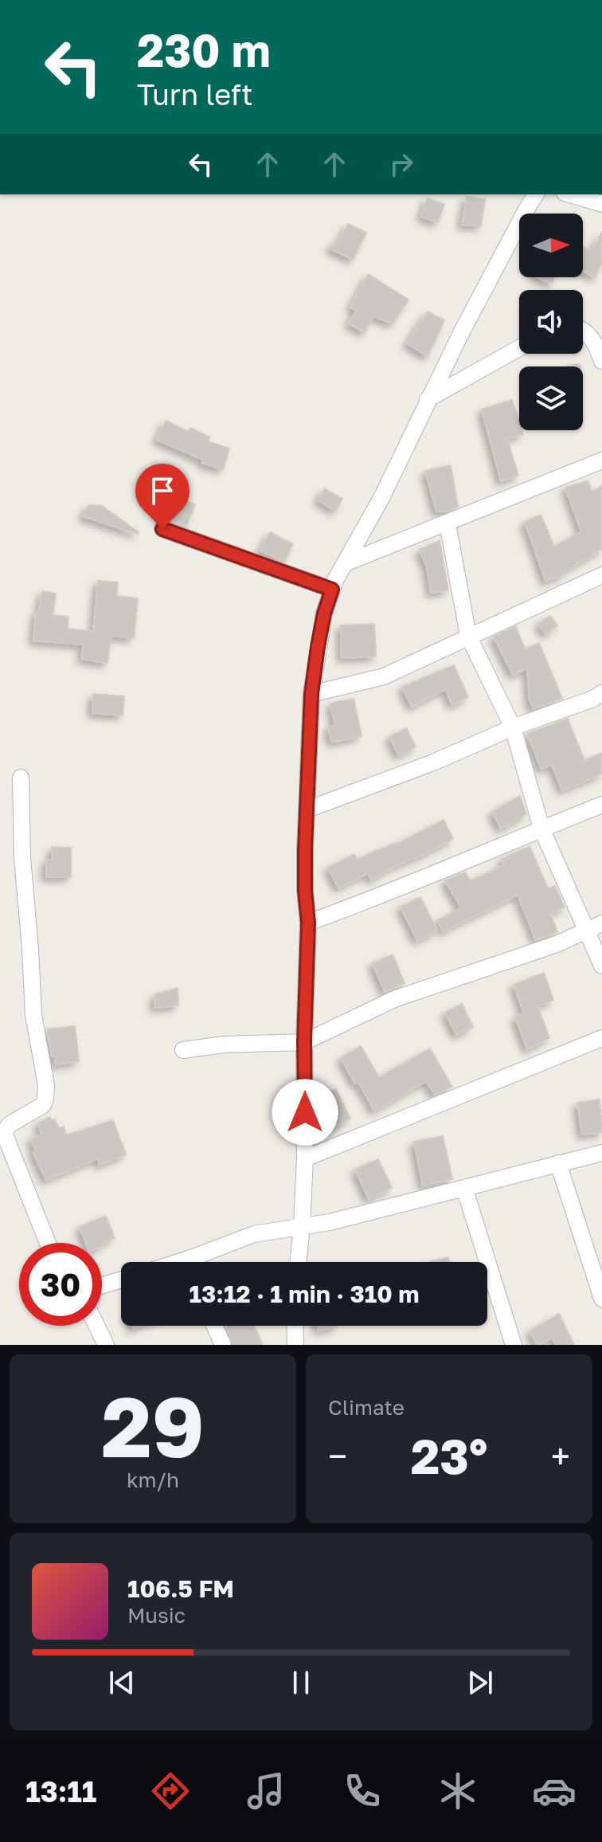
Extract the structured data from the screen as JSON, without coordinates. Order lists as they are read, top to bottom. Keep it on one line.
{"north":"right","page":{"turn":["230 m","Turn left"],"limit":"30","trip":"13:12 · 1 min · 310 m","tile":[["29","km/h"],"Climate"],"heat":["−","23°","+"],"song":["106.5 FM","Music"],"tabs":"13:11"}}
